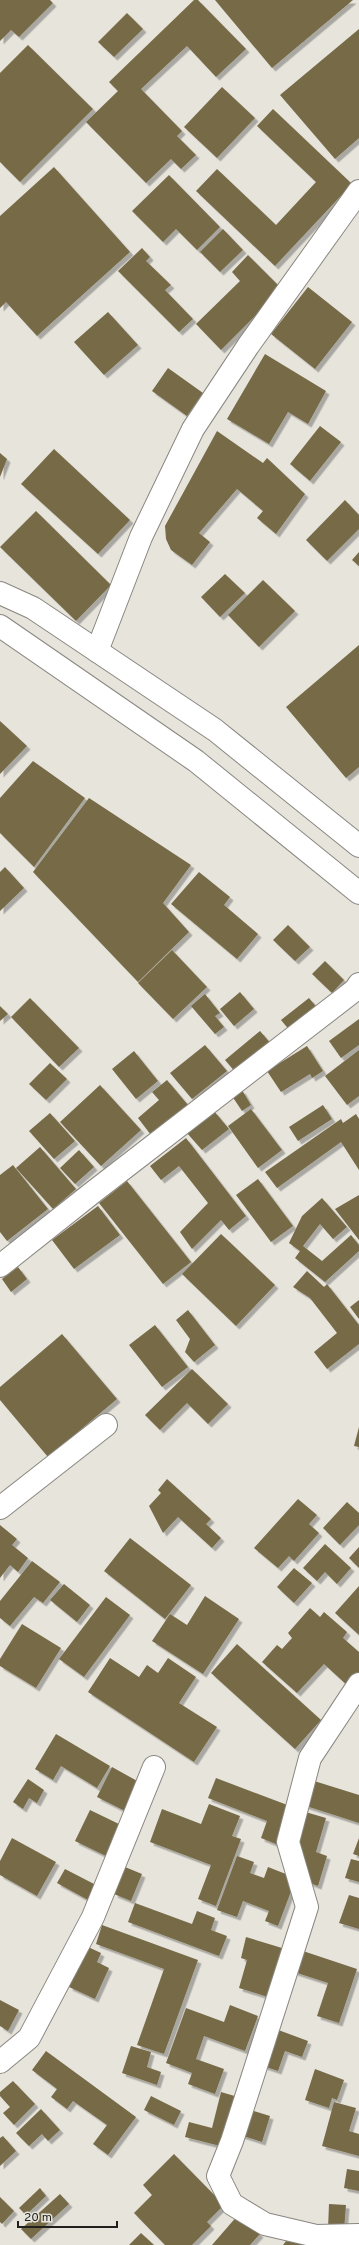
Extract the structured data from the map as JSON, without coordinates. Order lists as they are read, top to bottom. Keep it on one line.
{"scale_bar":"20 m"}
